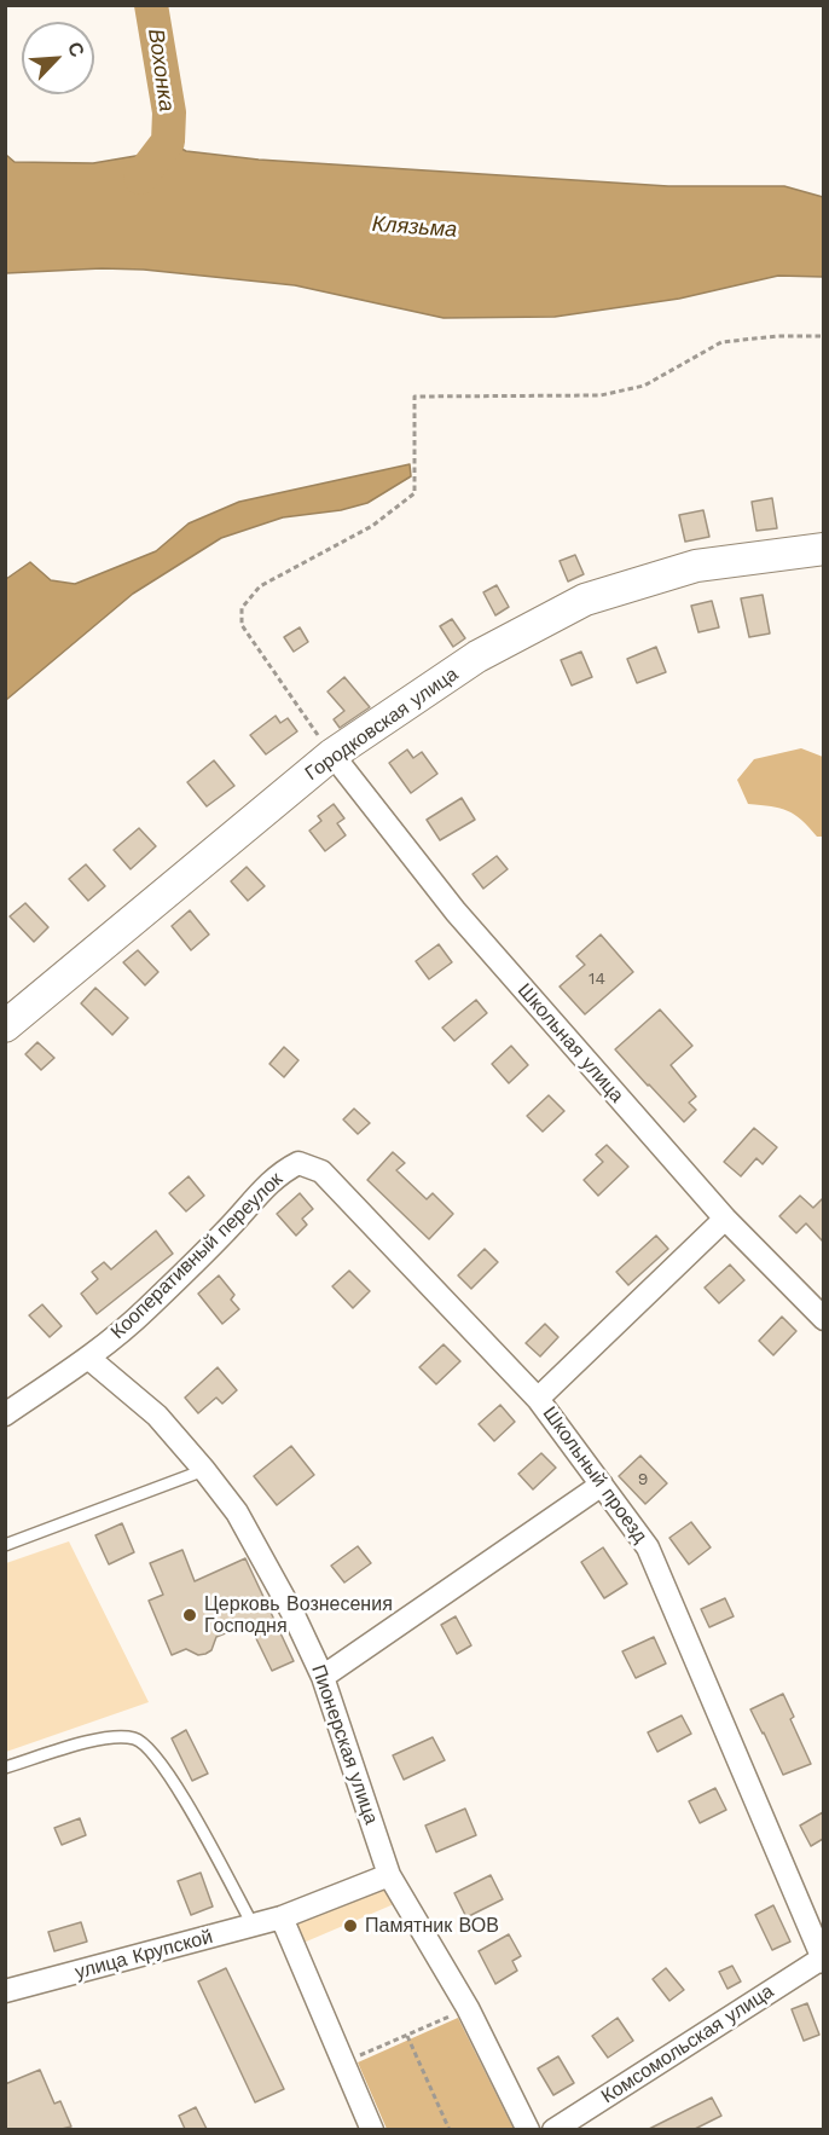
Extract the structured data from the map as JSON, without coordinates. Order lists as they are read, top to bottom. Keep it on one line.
{"streets":{"main road":["Городковская улица"],"street":["Школьная улица","Кооперативный переулок","Школьный проезд","Пионерская улица","улица Крупской","Комсомольская улица"]},"crossings":[["Городковская улица","Школьная улица"],["Кооперативный переулок","Школьный проезд"],["Кооперативный переулок","Пионерская улица"],["Школьный проезд","Комсомольская улица"],["Пионерская улица","улица Крупской"]],"water":["Вохонка","Клязьма"],"places":["Церковь Вознесения Господня","Памятник ВОВ"],"house_numbers":["14","9"],"north":"top right"}
